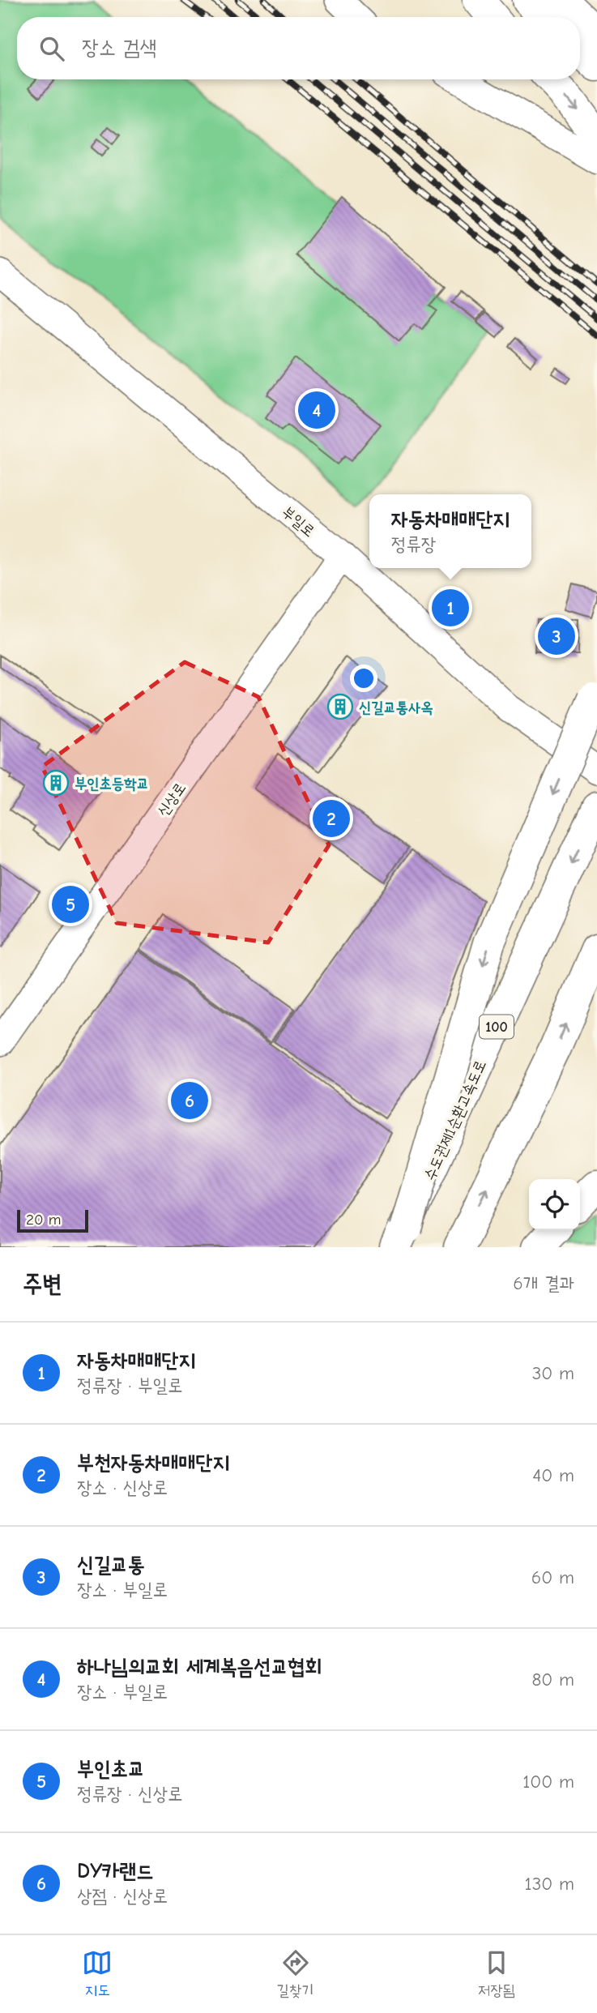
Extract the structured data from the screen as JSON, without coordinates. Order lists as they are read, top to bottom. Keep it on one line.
{"streets":{"highway":["100","수도권제1순환고속도로"],"street":["부일로","신상로"]},"crossings":[["부일로","신상로"]],"places":{"building":["신길교통사옥","부인초등학교"]},"scale_bar":"20 m","page":{"search":"장소 검색","pins":["4","1","3","2","5","6"],"popup":["자동차매매단지","정류장"],"scale":"20 m","heading":["주변","6개 결과"],"list":[{"mark":"1","name":"자동차매매단지","note":"정류장 · 부일로","value":"30 m"},{"mark":"2","name":"부천자동차매매단지","note":"장소 · 신상로","value":"40 m"},{"mark":"3","name":"신길교통","note":"장소 · 부일로","value":"60 m"},{"mark":"4","name":"하나님의교회 세계복음선교협회","note":"장소 · 부일로","value":"80 m"},{"mark":"5","name":"부인초교","note":"정류장 · 신상로","value":"100 m"},{"mark":"6","name":"DY카랜드","note":"상점 · 신상로","value":"130 m"}],"nav":["지도","길찾기","저장됨"]}}
